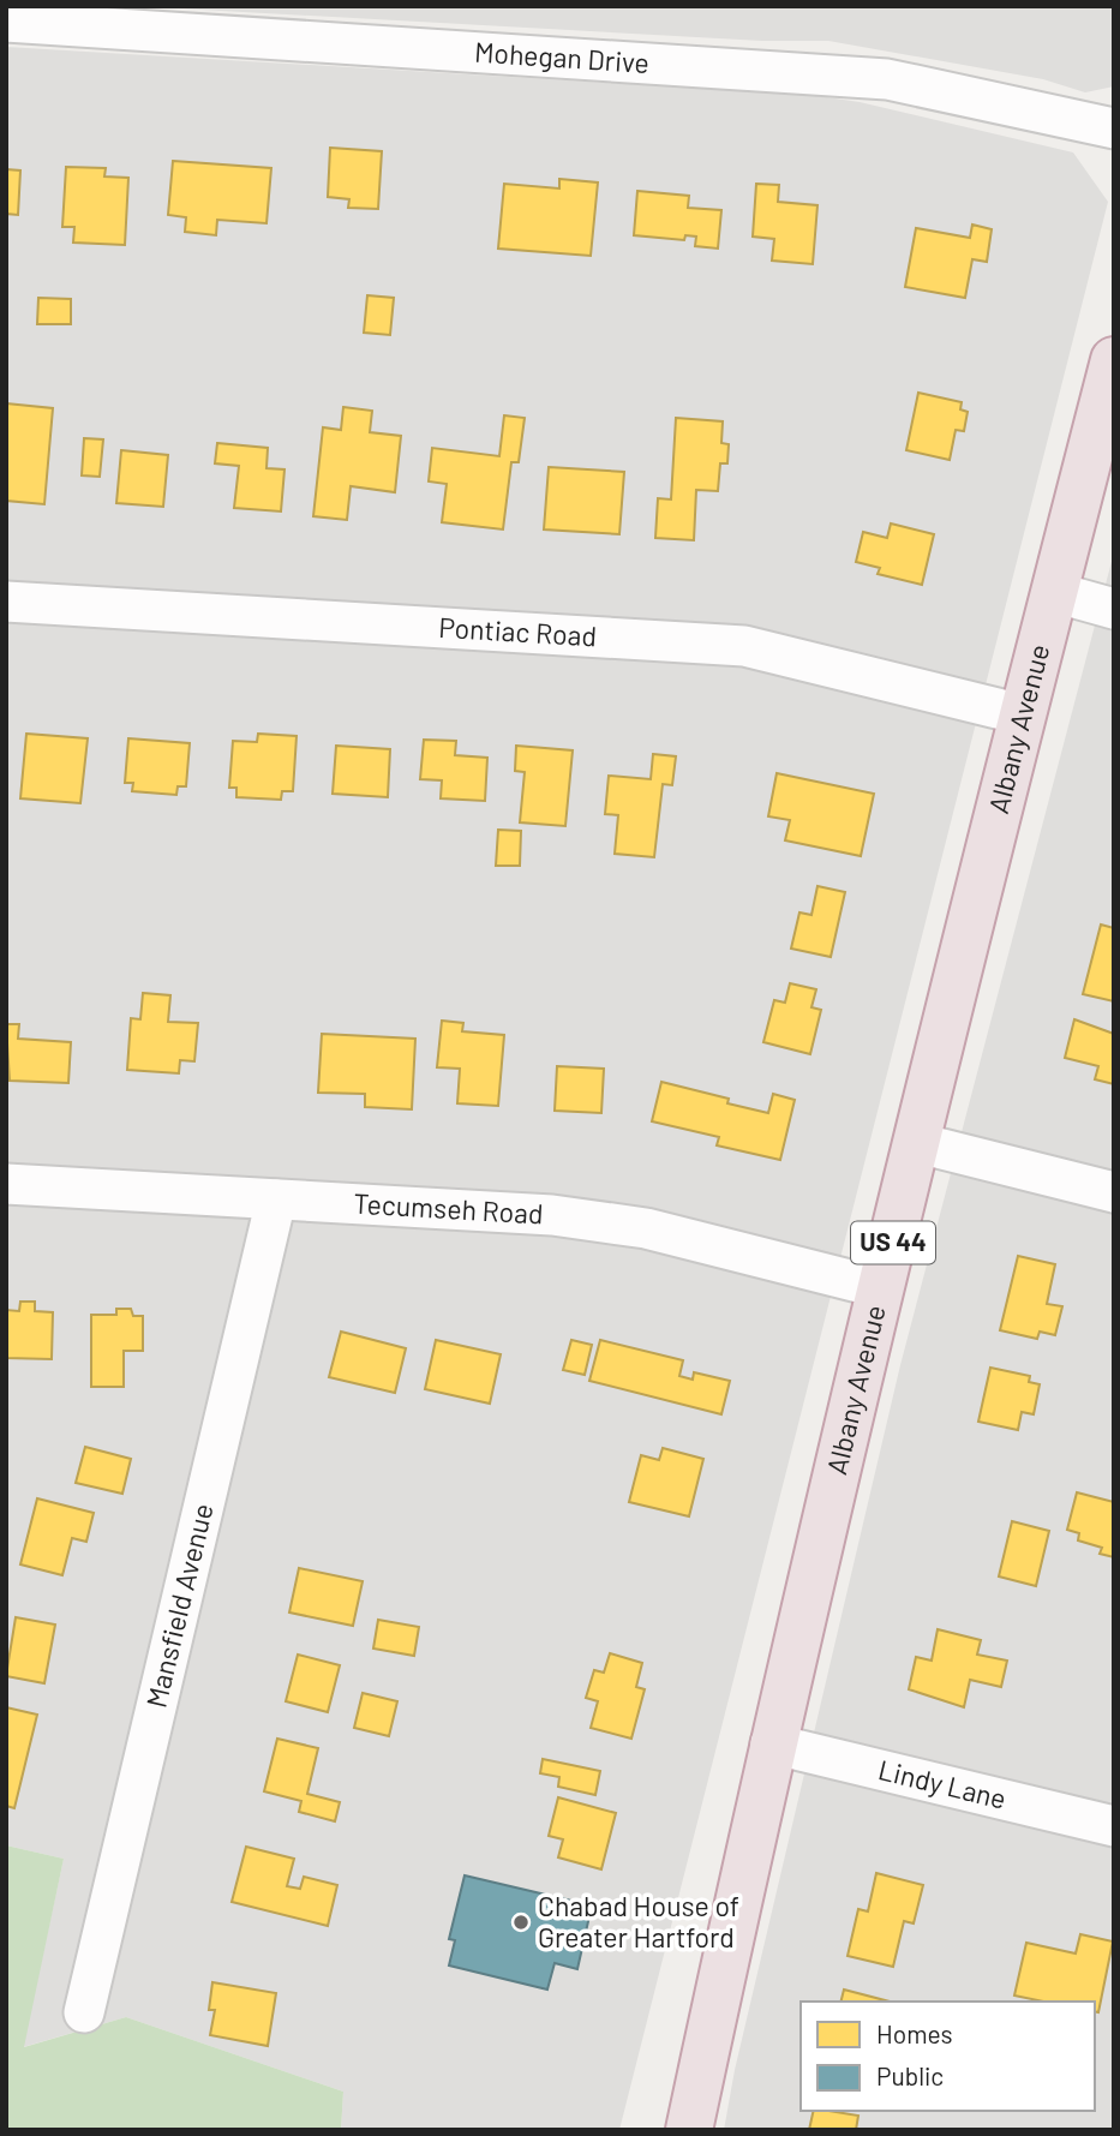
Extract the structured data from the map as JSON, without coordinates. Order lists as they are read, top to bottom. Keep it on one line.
{"streets":{"highway":["Albany Avenue","US 44"],"street":["Mohegan Drive","Pontiac Road","Tecumseh Road","Mansfield Avenue","Lindy Lane"]},"crossings":[["Pontiac Road","Albany Avenue"],["Albany Avenue","Tecumseh Road"],["Albany Avenue","Lindy Lane"],["Tecumseh Road","Mansfield Avenue"]],"places":["Chabad House of Greater Hartford"],"legend":["Homes","Public"]}
